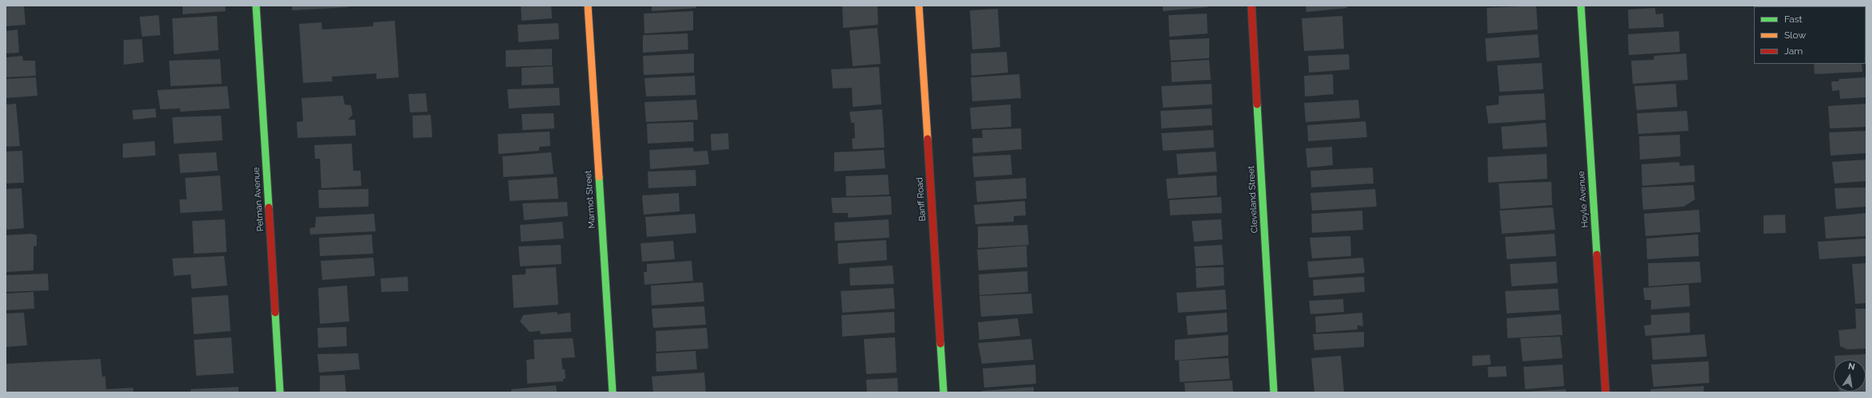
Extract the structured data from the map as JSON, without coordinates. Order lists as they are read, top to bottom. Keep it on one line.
{"streets":{"street":["Petman Avenue","Marmot Street","Banff Road","Cleveland Street","Hoyle Avenue"]},"legend":["Fast","Slow","Jam"],"north":"top"}
